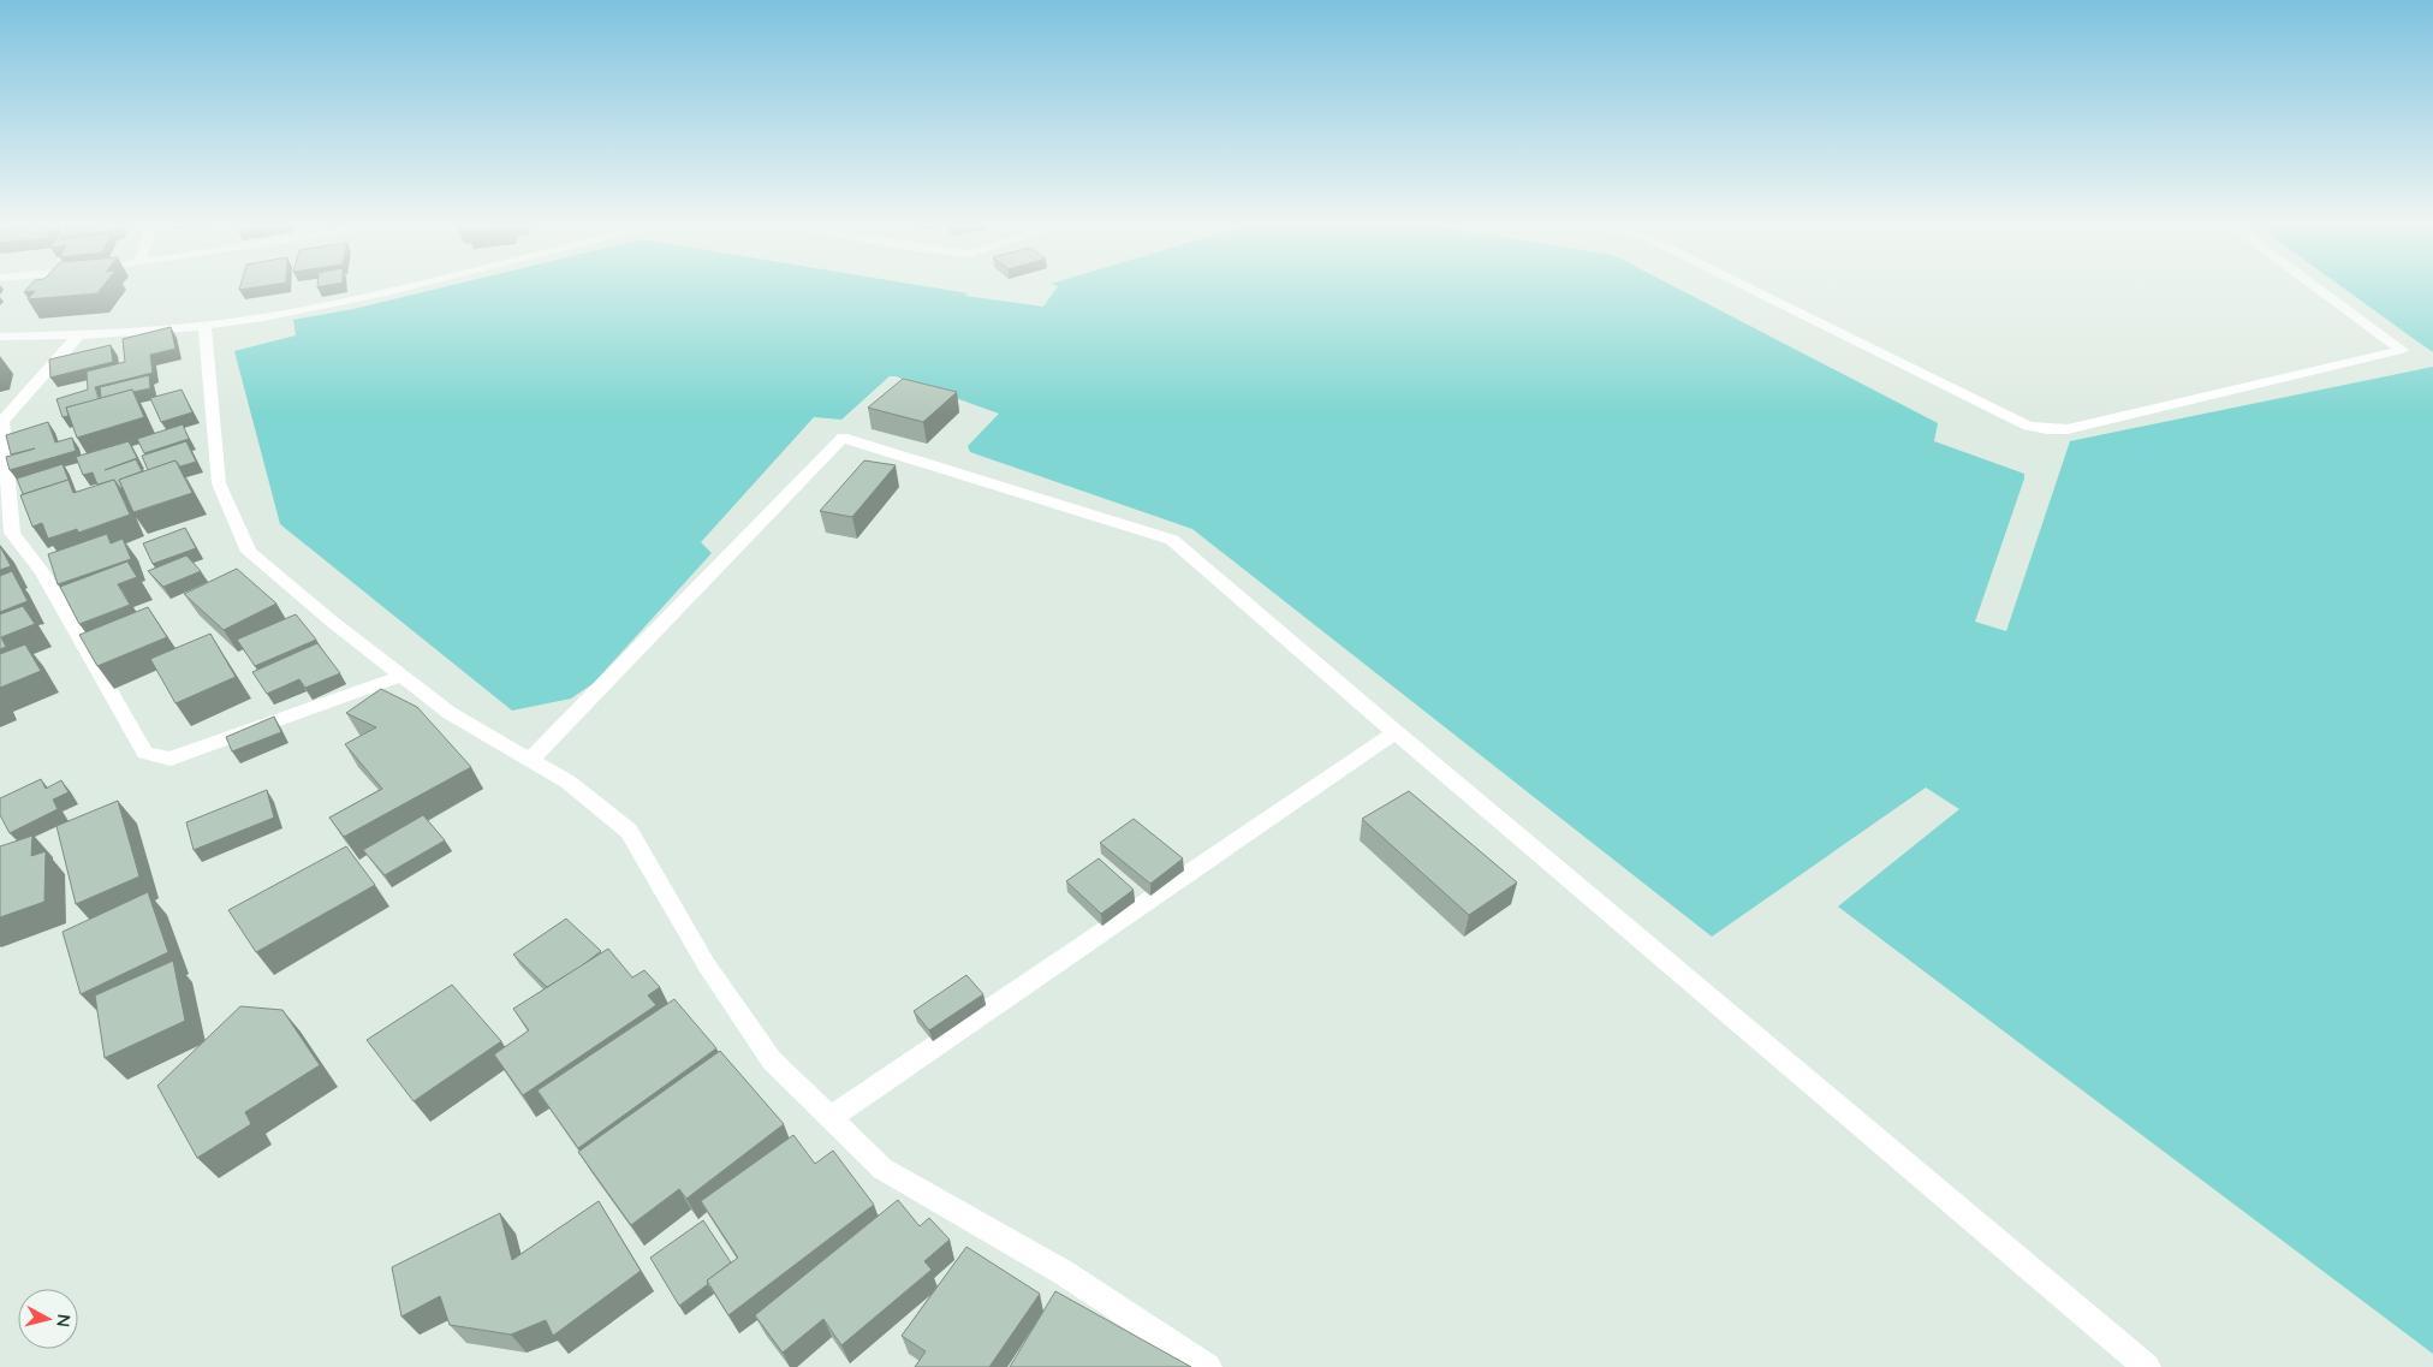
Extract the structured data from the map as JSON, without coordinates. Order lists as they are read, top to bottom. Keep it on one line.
{"north":"right"}
